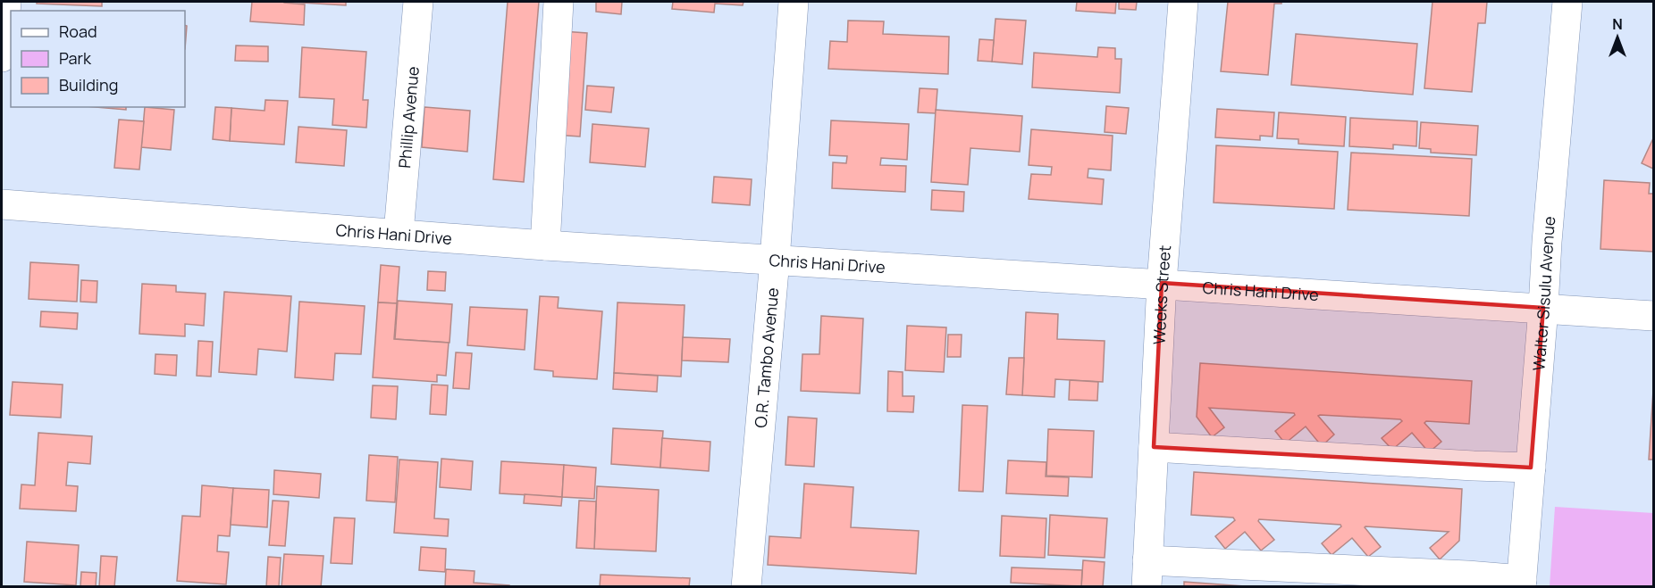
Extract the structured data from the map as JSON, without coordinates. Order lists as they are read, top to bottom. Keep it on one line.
{"streets":{"street":["Phillip Avenue","Chris Hani Drive","Weeks Street","Walter Sisulu Avenue","O.R. Tambo Avenue"]},"crossings":[["Phillip Avenue","Chris Hani Drive"],["Chris Hani Drive","Weeks Street"],["Chris Hani Drive","Walter Sisulu Avenue"],["Chris Hani Drive","O.R. Tambo Avenue"]],"legend":["Road","Park","Building"],"north":"top"}
